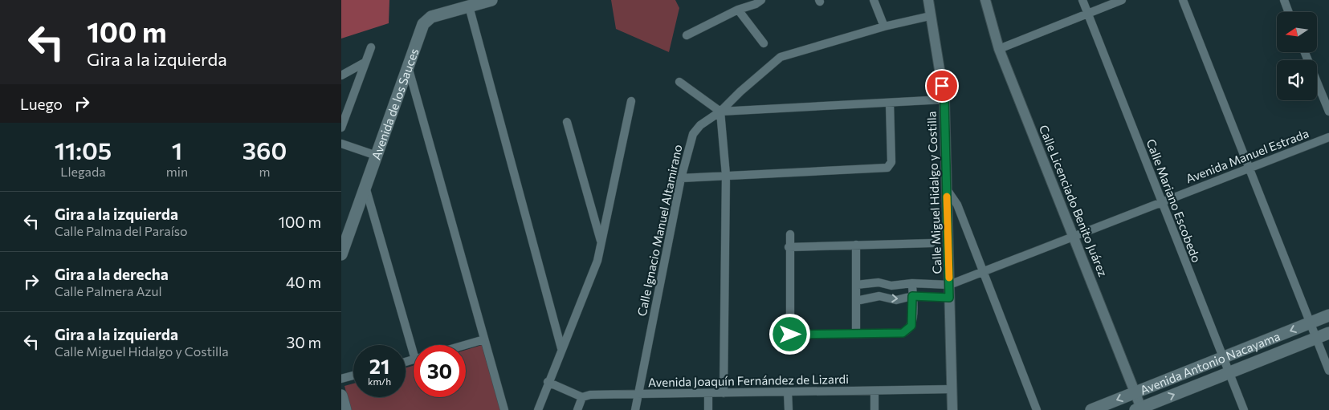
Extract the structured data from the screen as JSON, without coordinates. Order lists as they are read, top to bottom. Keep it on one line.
{"streets":{"main road":["Avenida de los Sauces","Avenida Antonio Nacayama"],"street":["Avenida Manuel Estrada","Calle Miguel Hidalgo y Costilla","Calle Licenciado Benito Juárez","Calle Mariano Escobedo","Calle Ignacio Manuel Altamirano","Avenida Joaquín Fernández de Lizardi"]},"crossings":[["Avenida Manuel Estrada","Calle Miguel Hidalgo y Costilla"],["Avenida Manuel Estrada","Calle Licenciado Benito Juárez"],["Avenida Manuel Estrada","Calle Mariano Escobedo"],["Calle Miguel Hidalgo y Costilla","Calle Ignacio Manuel Altamirano"],["Calle Miguel Hidalgo y Costilla","Avenida Joaquín Fernández de Lizardi"],["Calle Licenciado Benito Juárez","Avenida Antonio Nacayama"],["Calle Mariano Escobedo","Avenida Antonio Nacayama"],["Calle Ignacio Manuel Altamirano","Avenida Joaquín Fernández de Lizardi"]],"north":"left","page":{"turn":["100 m","Gira a la izquierda"],"then":"Luego","eta":["11:05","Llegada","1","min","360","m"],"list":[{"name":"Gira a la izquierda","note":"Calle Palma del Paraíso","value":"100 m"},{"name":"Gira a la derecha","note":"Calle Palmera Azul","value":"40 m"},{"name":"Gira a la izquierda","note":"Calle Miguel Hidalgo y Costilla","value":"30 m"}],"speed":"21 km/h","limit":"30"}}
